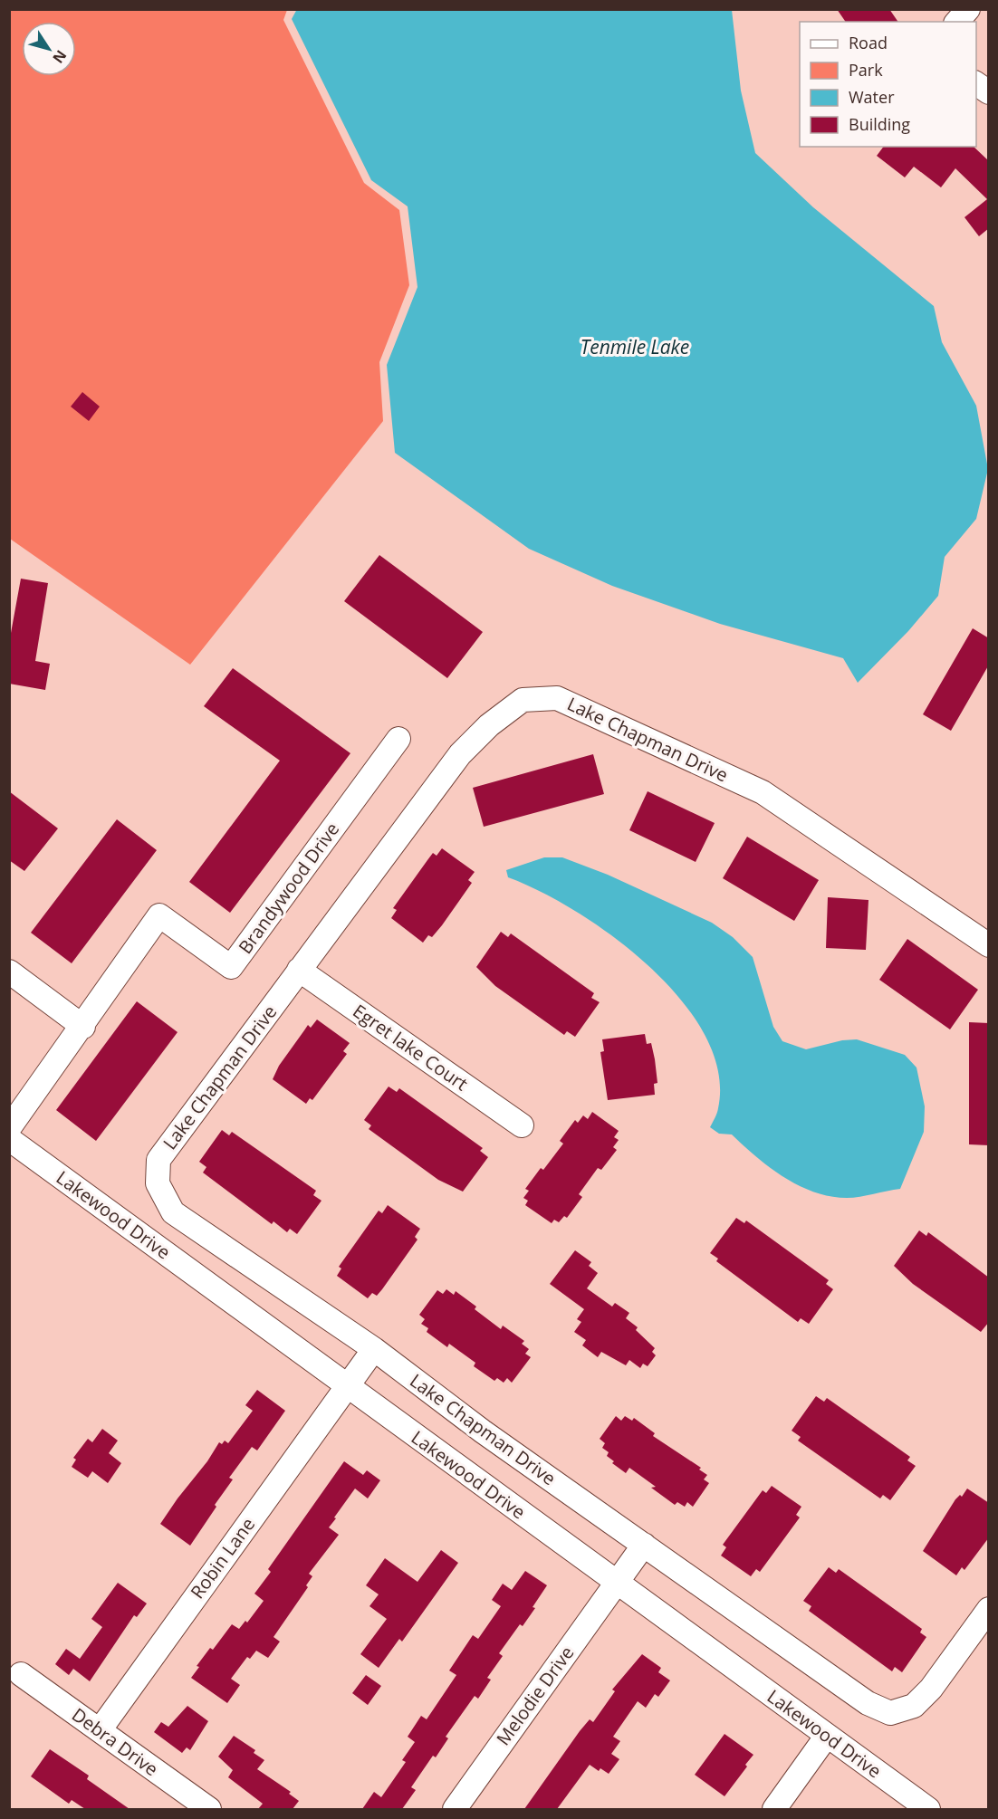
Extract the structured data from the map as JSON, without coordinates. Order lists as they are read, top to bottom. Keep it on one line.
{"streets":{"street":["Lake Chapman Drive","Brandywood Drive","Egret lake Court","Lakewood Drive","Robin Lane","Melodie Drive","Debra Drive"]},"crossings":[["Lake Chapman Drive","Egret lake Court"],["Lake Chapman Drive","Robin Lane"],["Lake Chapman Drive","Melodie Drive"],["Lakewood Drive","Robin Lane"],["Lakewood Drive","Melodie Drive"],["Robin Lane","Debra Drive"]],"water":["Tenmile Lake"],"legend":["Road","Park","Water","Building"],"north":"bottom right"}
